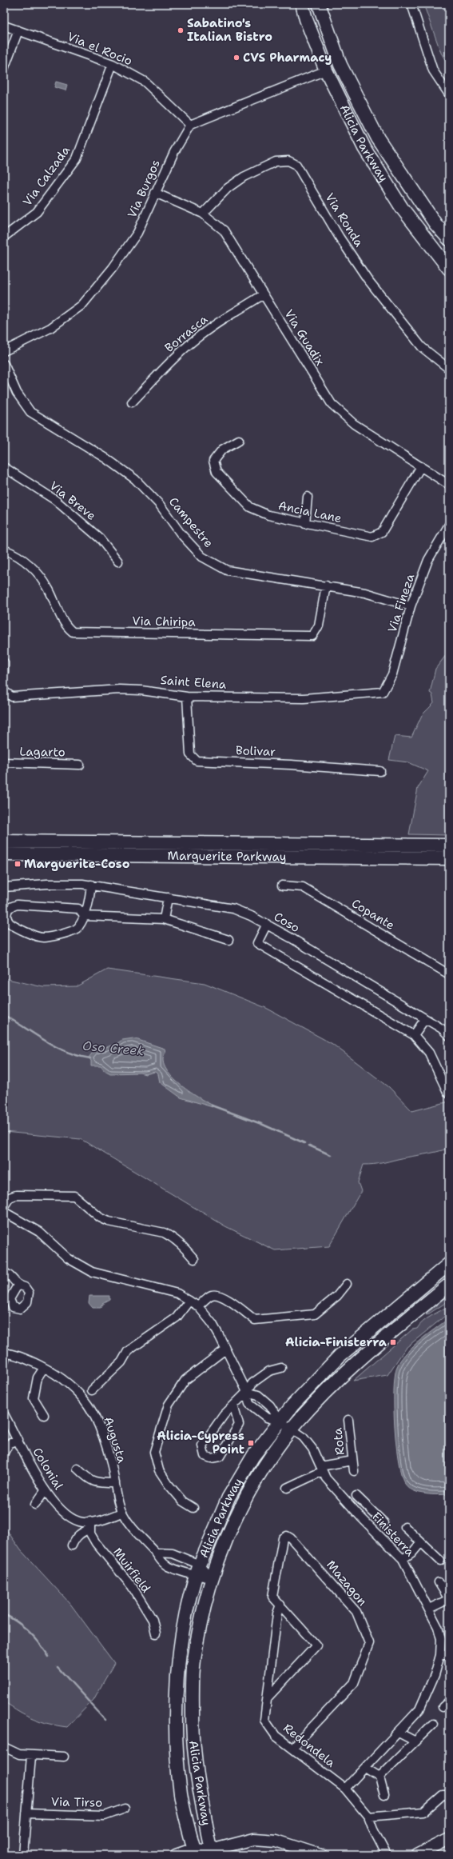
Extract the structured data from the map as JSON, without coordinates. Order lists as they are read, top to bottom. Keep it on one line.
{"streets":{"main road":["Alicia Parkway","Marguerite Parkway"],"street":["Via el Rocio","Via Calzada","Via Burgos","Via Ronda","Borrasca","Via Guadix","Via Breve","Ancia Lane","Campestre","Via Fineza","Via Chiripa","Saint Elena","Bolivar","Lagarto","Copante","Coso","Augusta","Rota","Colonial","Finisterra","Muirfield","Mazagon","Redondela","Via Tirso"]},"crossings":[["Via el Rocio","Via Calzada"],["Via el Rocio","Via Burgos"],["Alicia Parkway","Augusta"],["Alicia Parkway","Finisterra"],["Via Burgos","Via Guadix"],["Via Ronda","Via Guadix"],["Borrasca","Via Guadix"],["Via Guadix","Ancia Lane"],["Campestre","Via Fineza"],["Campestre","Via Chiripa"],["Via Fineza","Saint Elena"],["Saint Elena","Bolivar"],["Augusta","Colonial"],["Rota","Finisterra"],["Colonial","Muirfield"],["Finisterra","Redondela"],["Mazagon","Redondela"]],"water":["Oso Creek"],"places":{"other":["Sabatino's Italian Bistro","CVS Pharmacy"],"transit":["Marguerite-Coso","Alicia-Finisterra","Alicia-Cypress Point"]}}
